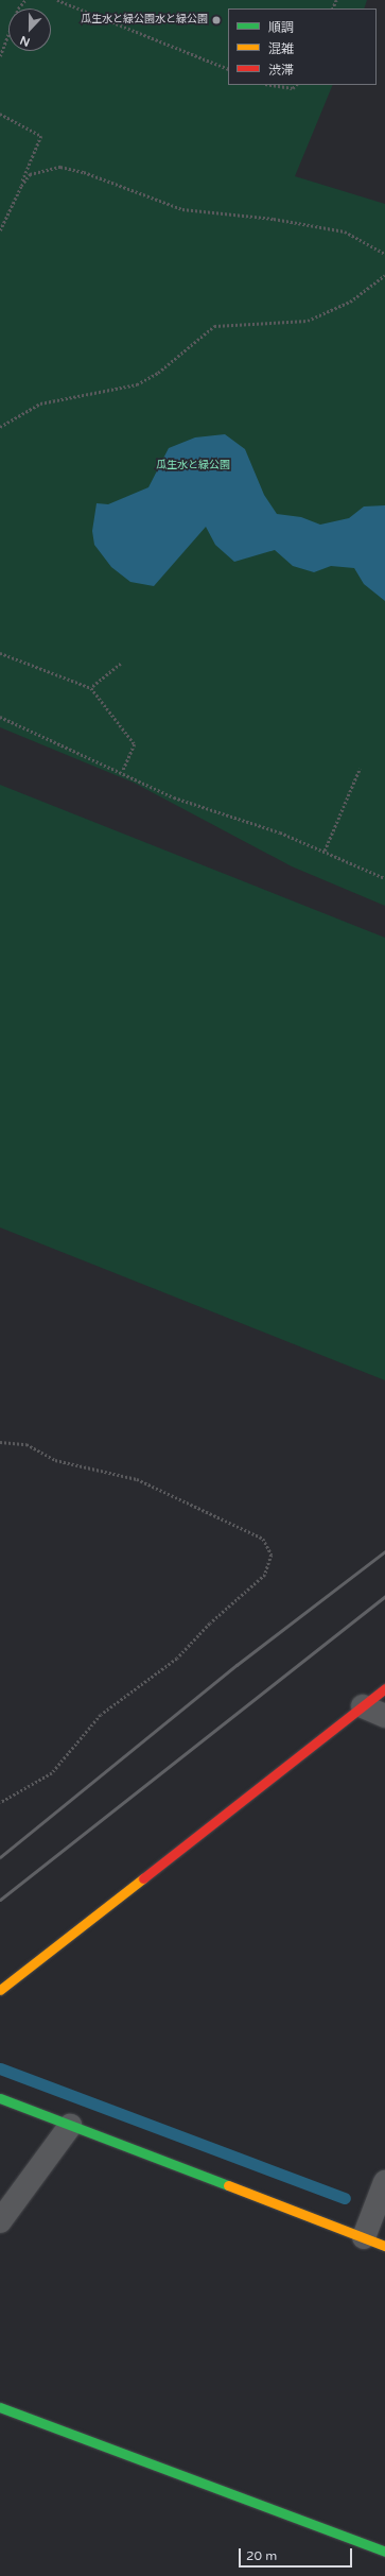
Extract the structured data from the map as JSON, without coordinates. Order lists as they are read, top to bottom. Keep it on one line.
{"parks":["瓜生水と緑公園"],"places":["瓜生水と緑公園水と緑公園"],"legend":["順調","混雑","渋滞"],"scale_bar":"20 m","north":"bottom"}
